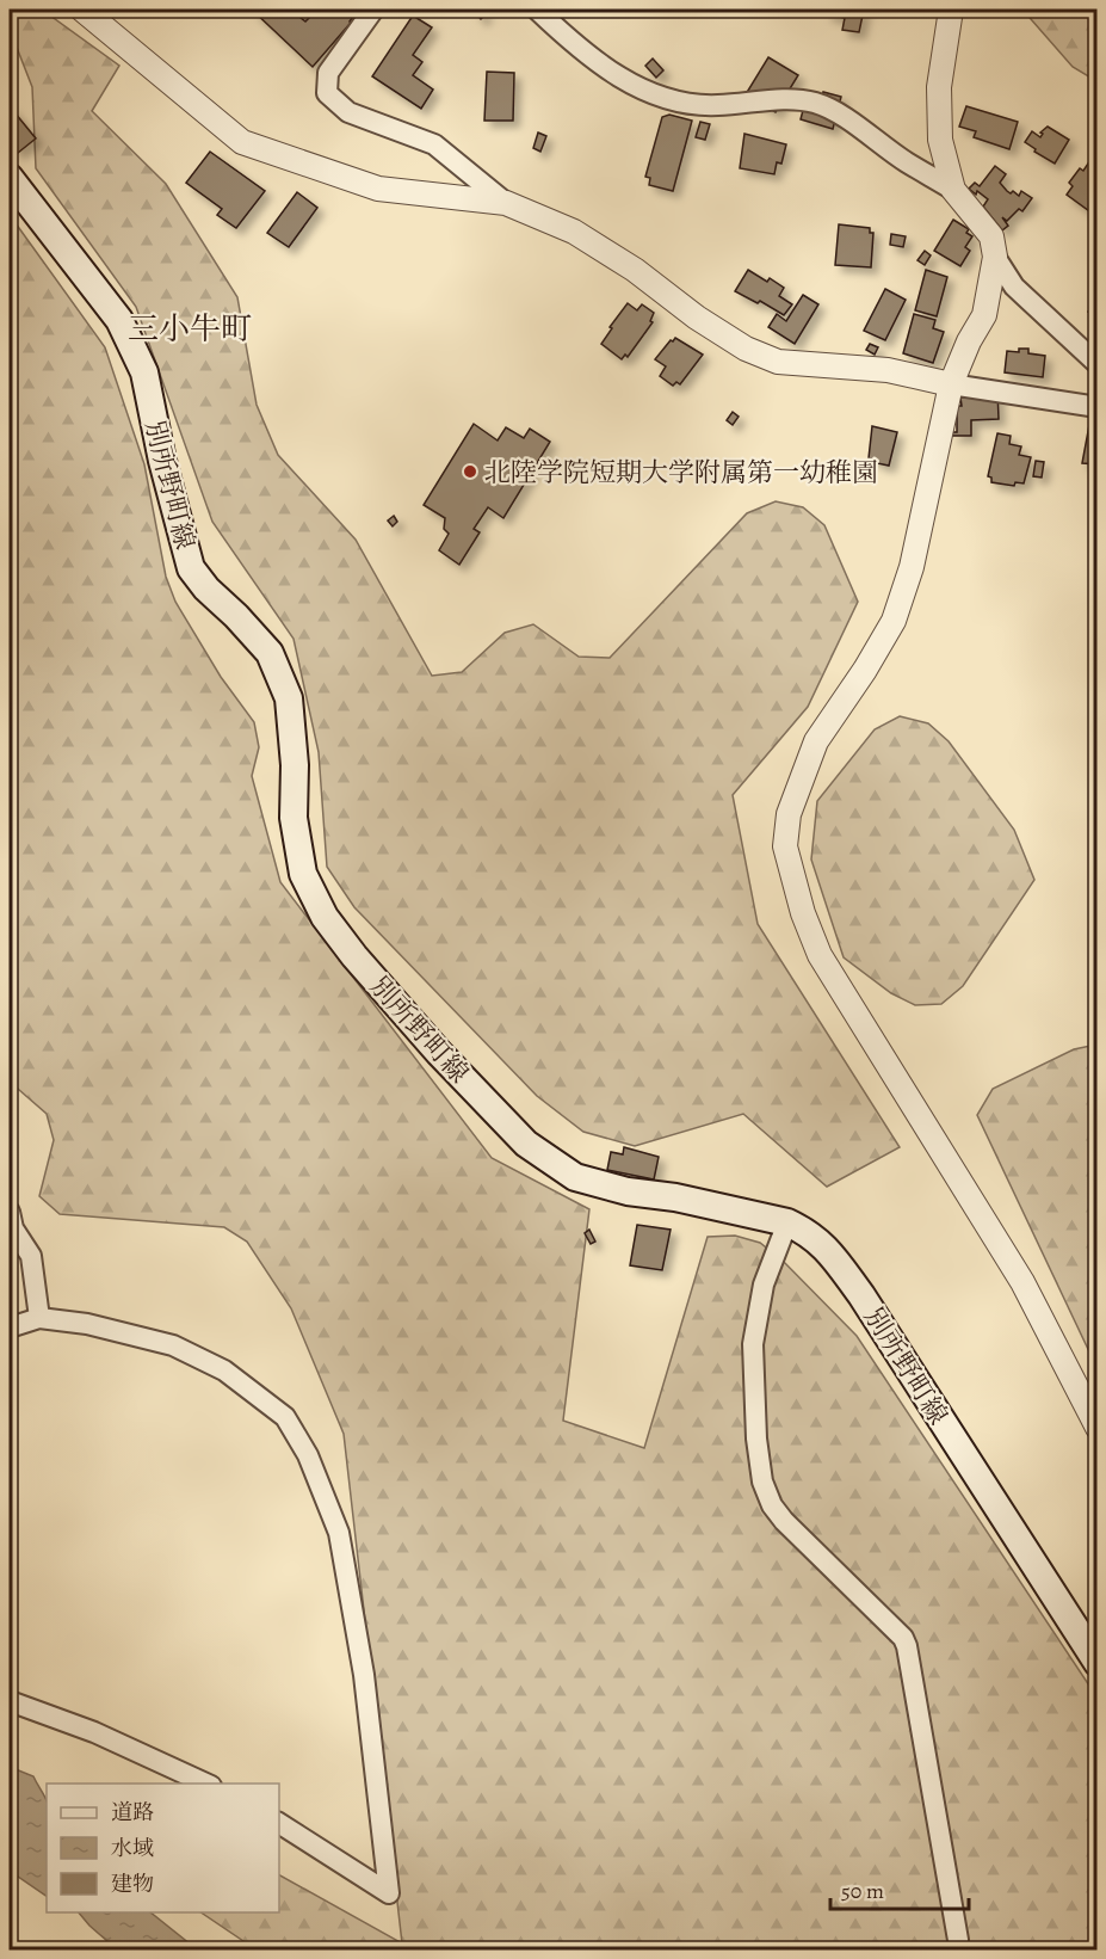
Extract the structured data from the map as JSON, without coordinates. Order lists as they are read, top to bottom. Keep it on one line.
{"streets":{"main road":["別所野町線"]},"districts":["三小牛町"],"places":["北陸学院短期大学附属第一幼稚園"],"legend":["道路","水域","建物"],"scale_bar":"50 m"}
